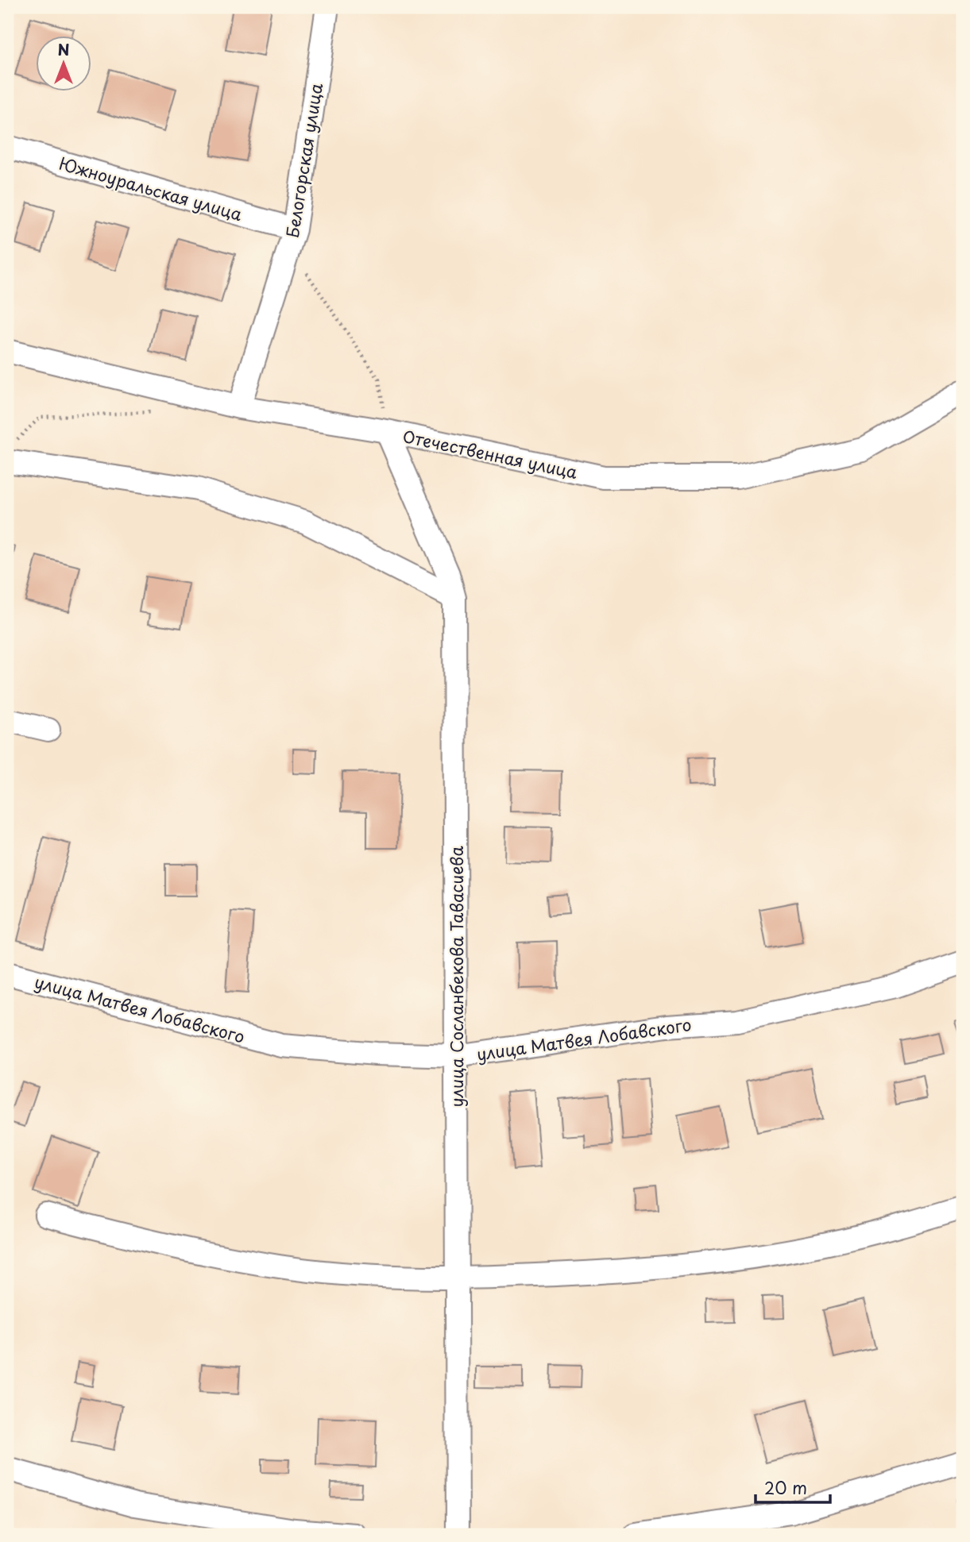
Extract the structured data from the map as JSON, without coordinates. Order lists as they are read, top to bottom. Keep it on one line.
{"streets":{"street":["Белогорская улица","Южноуральская улица","Отечественная улица","улица Сосланбекова Тавасиева","улица Матвея Лобавского"]},"crossings":[["Белогорская улица","Южноуральская улица"],["Белогорская улица","Отечественная улица"],["Отечественная улица","улица Сосланбекова Тавасиева"],["улица Сосланбекова Тавасиева","улица Матвея Лобавского"]],"scale_bar":"20 m","north":"top"}
